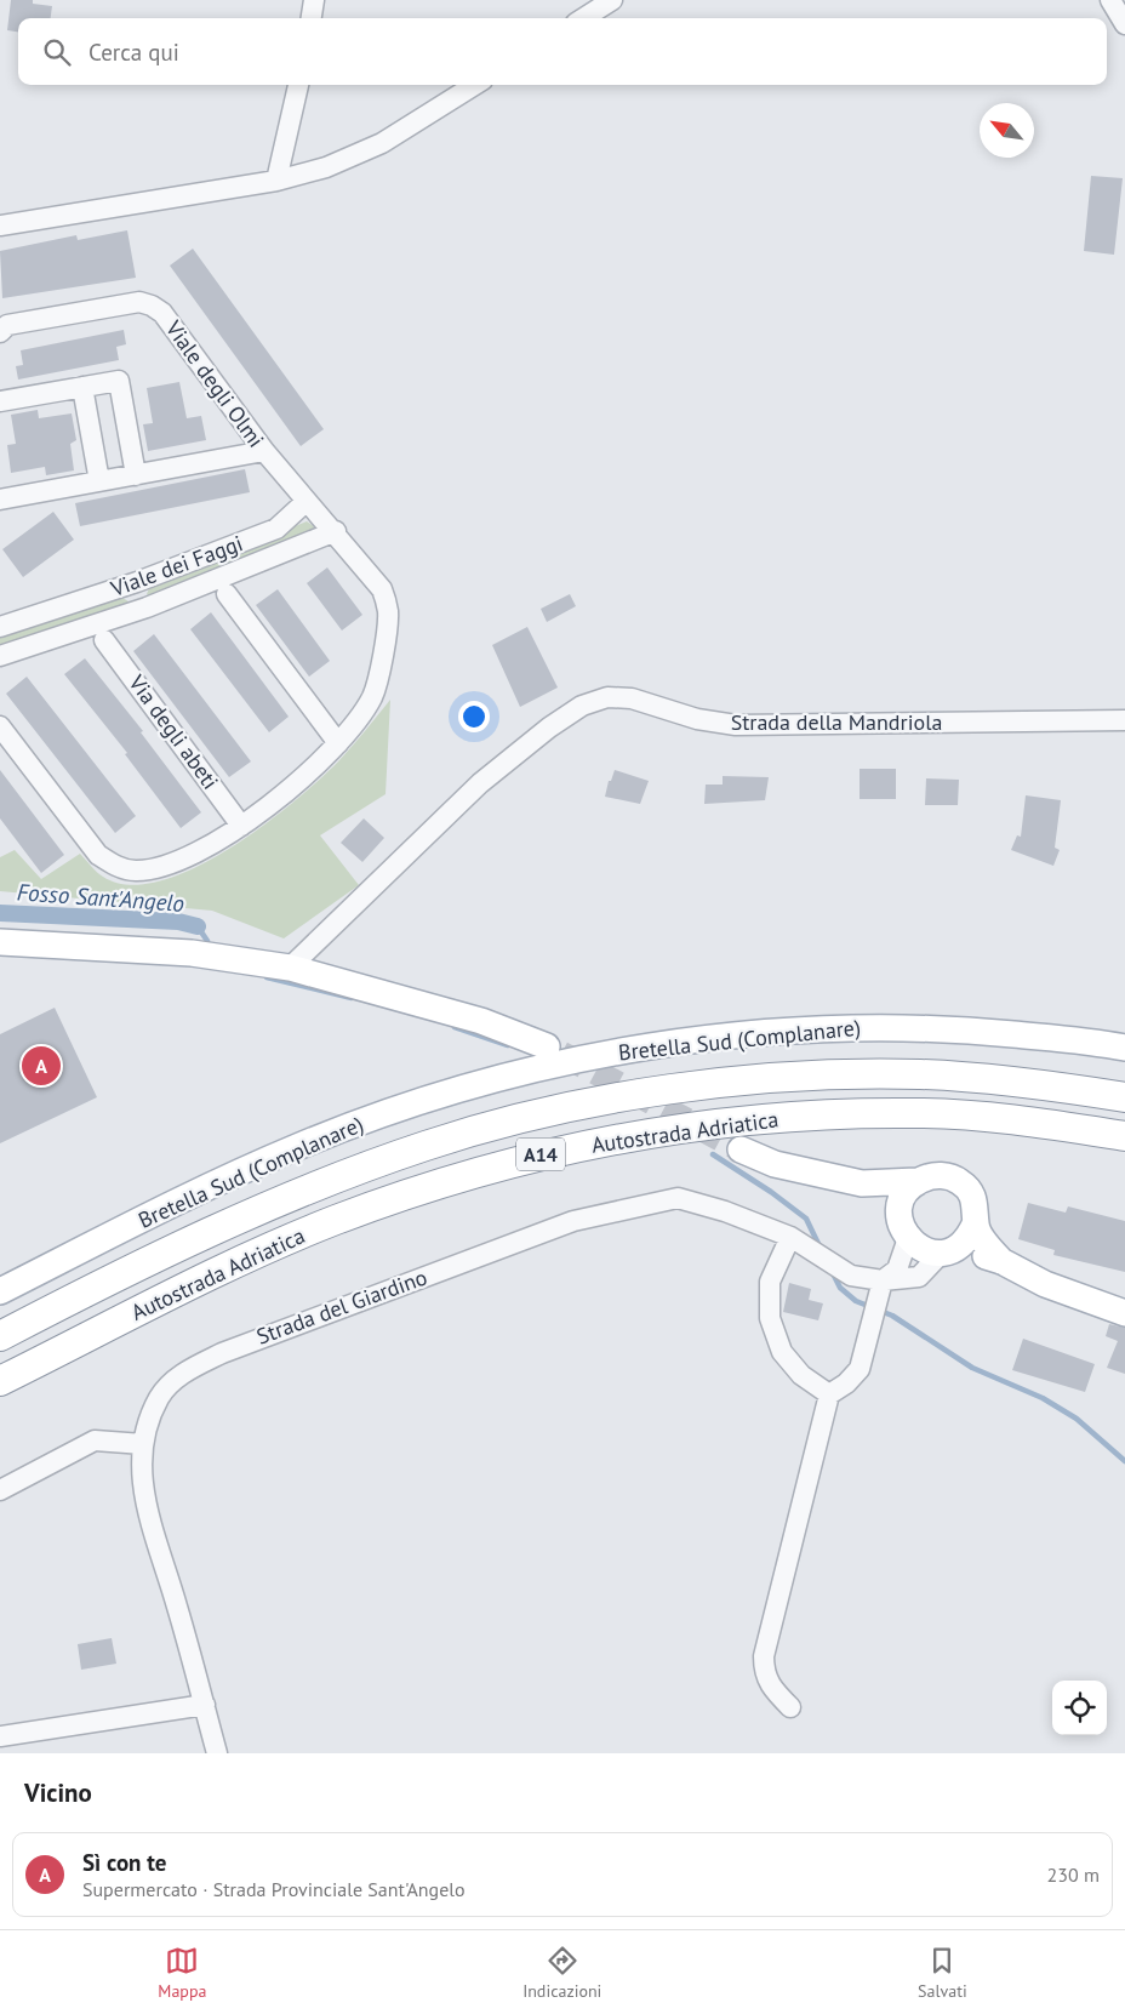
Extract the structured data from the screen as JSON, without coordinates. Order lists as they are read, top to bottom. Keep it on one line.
{"streets":{"highway":["Autostrada Adriatica","A14"],"main road":["Bretella Sud (Complanare)"],"street":["Viale degli Olmi","Viale dei Faggi","Strada della Mandriola","Via degli abeti","Strada del Giardino"]},"crossings":[["Viale degli Olmi","Viale dei Faggi"]],"water":["Fosso Sant'Angelo"],"north":"top left","page":{"search":"Cerca qui","pins":"A","heading":"Vicino","list":[{"mark":"A","name":"Sì con te","note":"Supermercato · Strada Provinciale Sant'Angelo","value":"230 m"}],"nav":["Mappa","Indicazioni","Salvati"]}}
